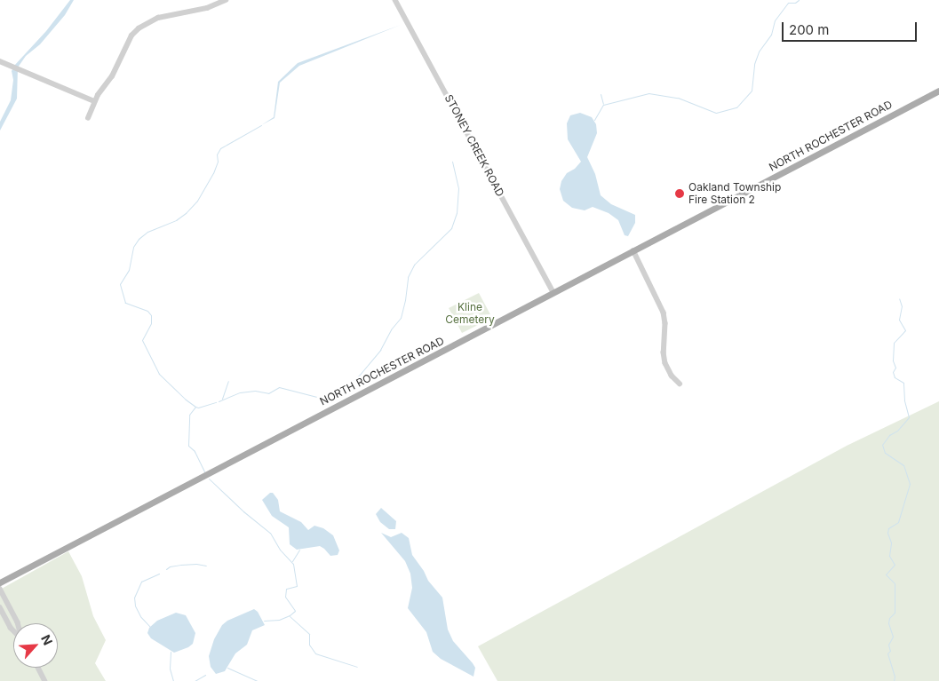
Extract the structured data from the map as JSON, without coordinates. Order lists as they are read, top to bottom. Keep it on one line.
{"streets":{"main road":["NORTH ROCHESTER ROAD"],"street":["STONEY CREEK ROAD"]},"crossings":[["NORTH ROCHESTER ROAD","STONEY CREEK ROAD"]],"parks":["Kline Cemetery"],"places":["Oakland Township Fire Station 2"],"scale_bar":"200 m","north":"top right"}
